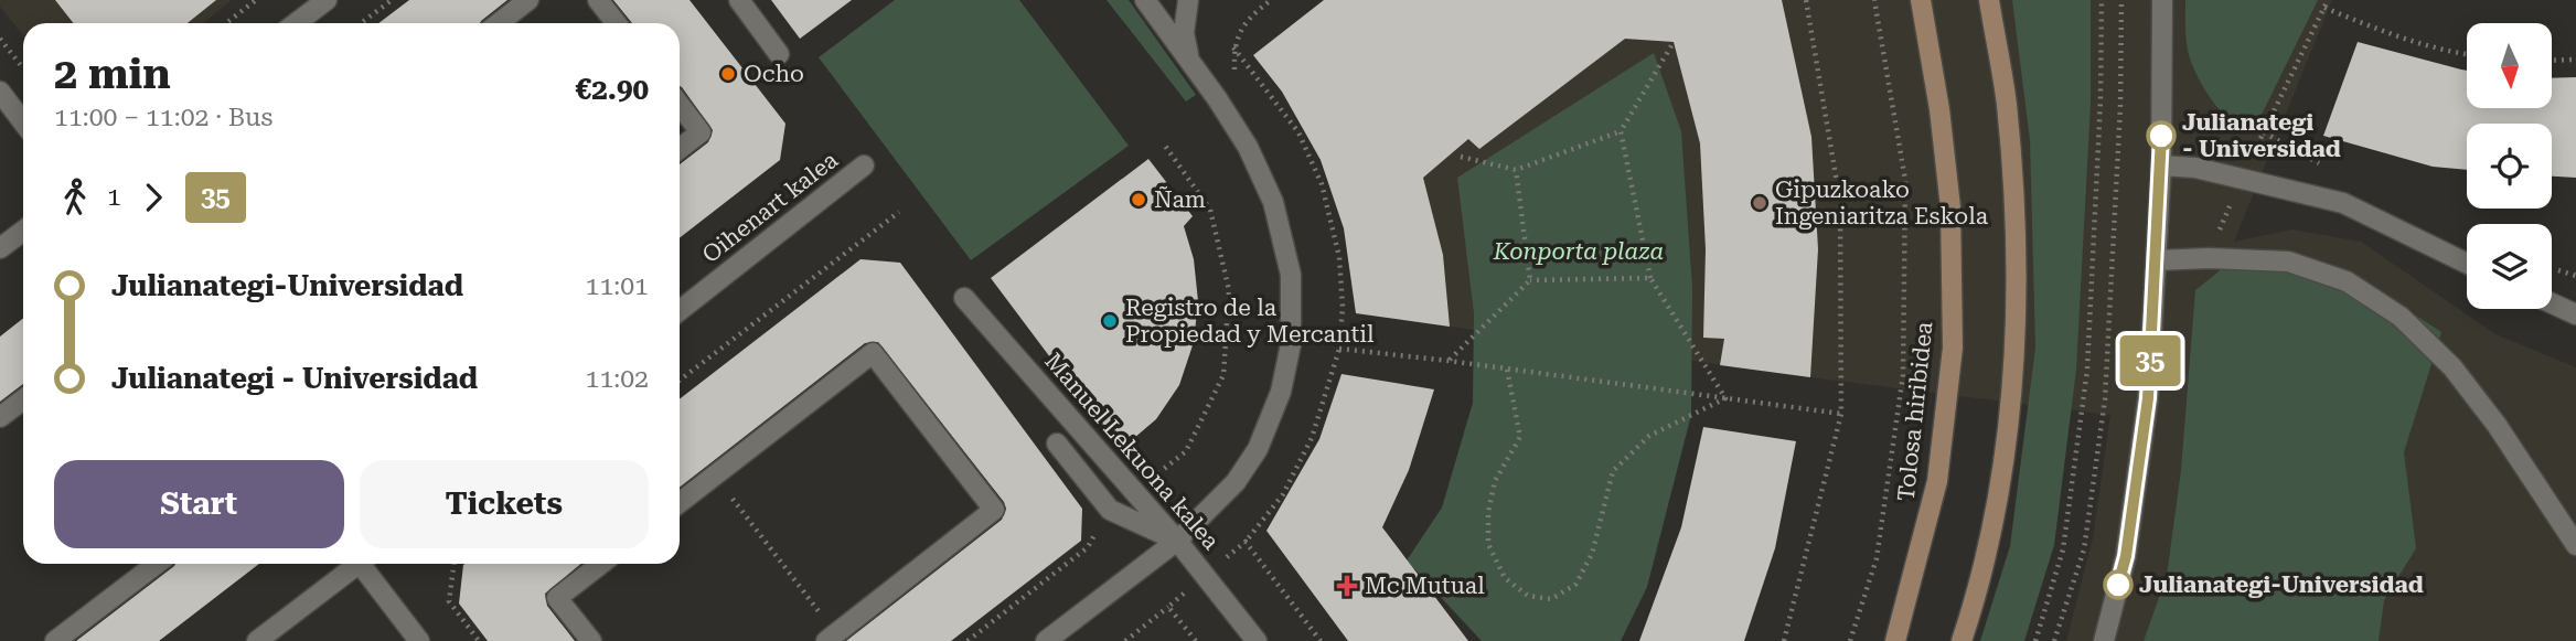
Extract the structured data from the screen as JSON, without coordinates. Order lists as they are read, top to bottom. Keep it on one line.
{"streets":{"main road":["Tolosa hiribidea"],"street":["Oihenart kalea","Manuel Lekuona kalea"]},"parks":["Konporta plaza"],"places":{"other":["Ocho","Julianategi - Universidad","Ñam","Gipuzkoako Ingeniaritza Eskola","Registro de la Propiedad y Mercantil","Julianategi-Universidad"],"health":["Mc Mutual"]},"lines":["bus line 35"],"north":"bottom","page":{"on_map":"35","heading":["2 min","11:00 – 11:02 · Bus","€2.90"],"legs":["1","35"],"list":[{"name":"Julianategi-Universidad","value":"11:01"},{"name":"Julianategi - Universidad","value":"11:02"}],"buttons":["Start","Tickets"]}}
